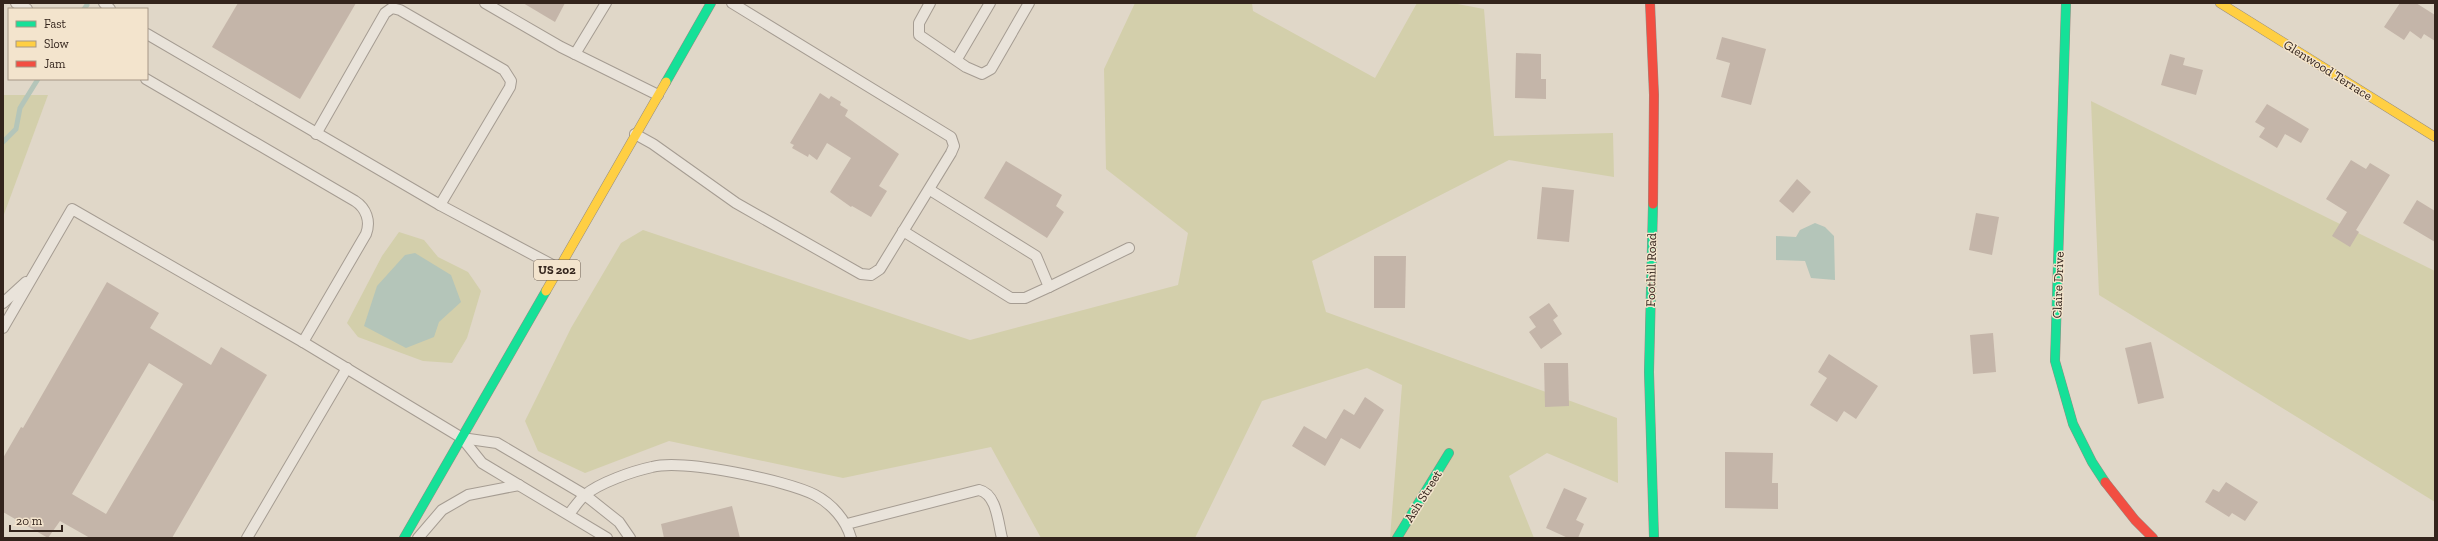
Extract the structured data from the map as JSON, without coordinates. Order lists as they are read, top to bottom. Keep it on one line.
{"streets":{"main road":["Glenwood Terrace","US 202","Foothill Road","Claire Drive","Ash Street"]},"legend":["Fast","Slow","Jam"],"scale_bar":"20 m"}
